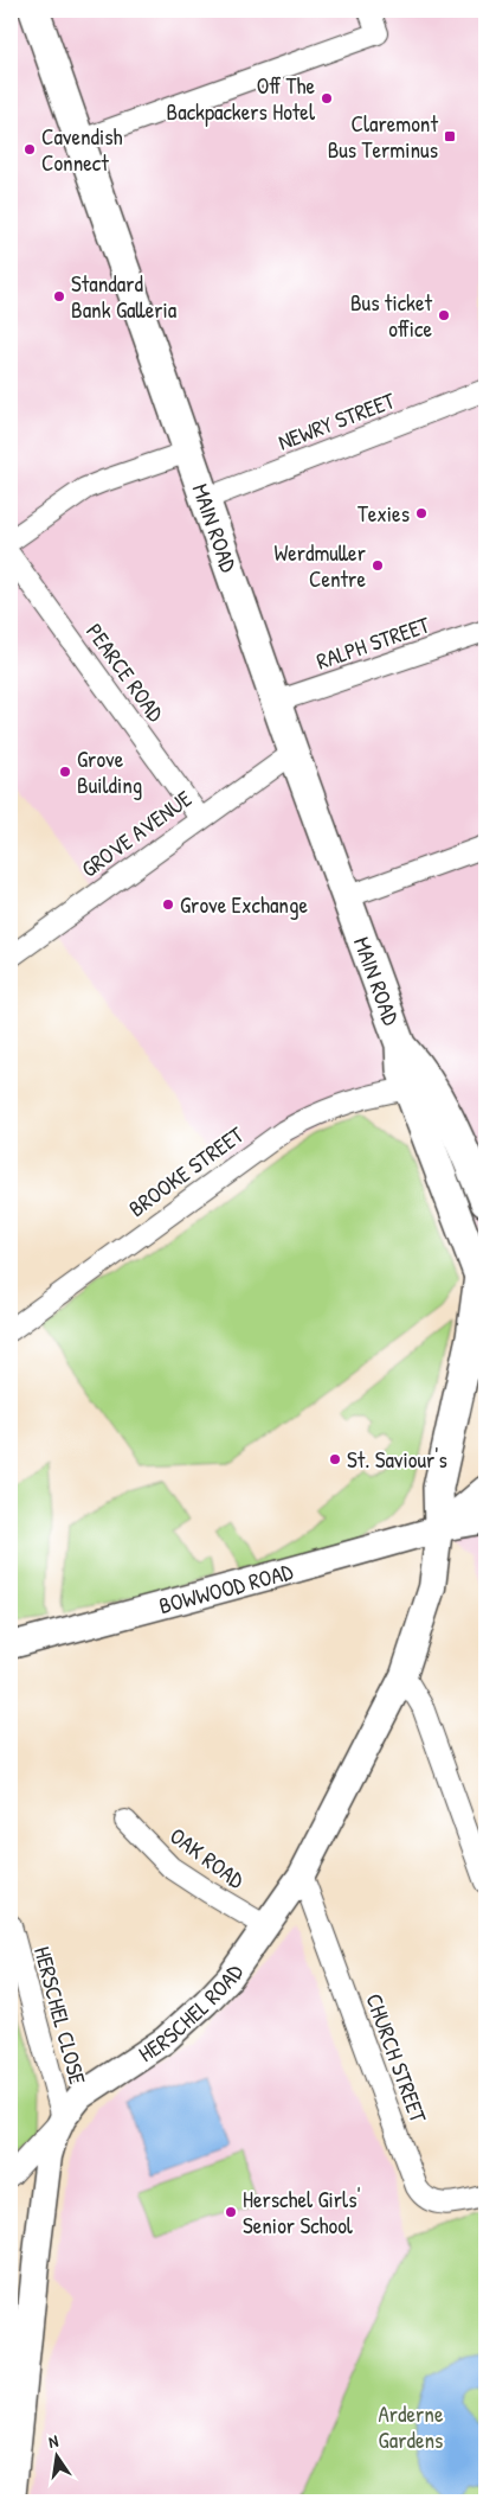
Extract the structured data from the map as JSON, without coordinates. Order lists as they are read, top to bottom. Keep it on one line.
{"streets":{"main road":["MAIN ROAD"],"street":["NEWRY STREET","RALPH STREET","PEARCE ROAD","GROVE AVENUE","BROOKE STREET","BOWWOOD ROAD","OAK ROAD","HERSCHEL ROAD","HERSCHEL CLOSE","CHURCH STREET"]},"crossings":[["NEWRY STREET","MAIN ROAD"],["MAIN ROAD","RALPH STREET"],["MAIN ROAD","GROVE AVENUE"],["MAIN ROAD","BROOKE STREET"],["PEARCE ROAD","GROVE AVENUE"],["BOWWOOD ROAD","HERSCHEL ROAD"],["OAK ROAD","HERSCHEL ROAD"],["HERSCHEL ROAD","HERSCHEL CLOSE"],["HERSCHEL ROAD","CHURCH STREET"]],"parks":["Arderne Gardens"],"places":{"other":["Off The Backpackers Hotel","Cavendish Connect","Standard Bank Galleria","Bus ticket office","Texies","Werdmuller Centre","Grove Building","Grove Exchange","St. Saviour's","Herschel Girls' Senior School"],"transit":["Claremont Bus Terminus"]},"north":"top"}
